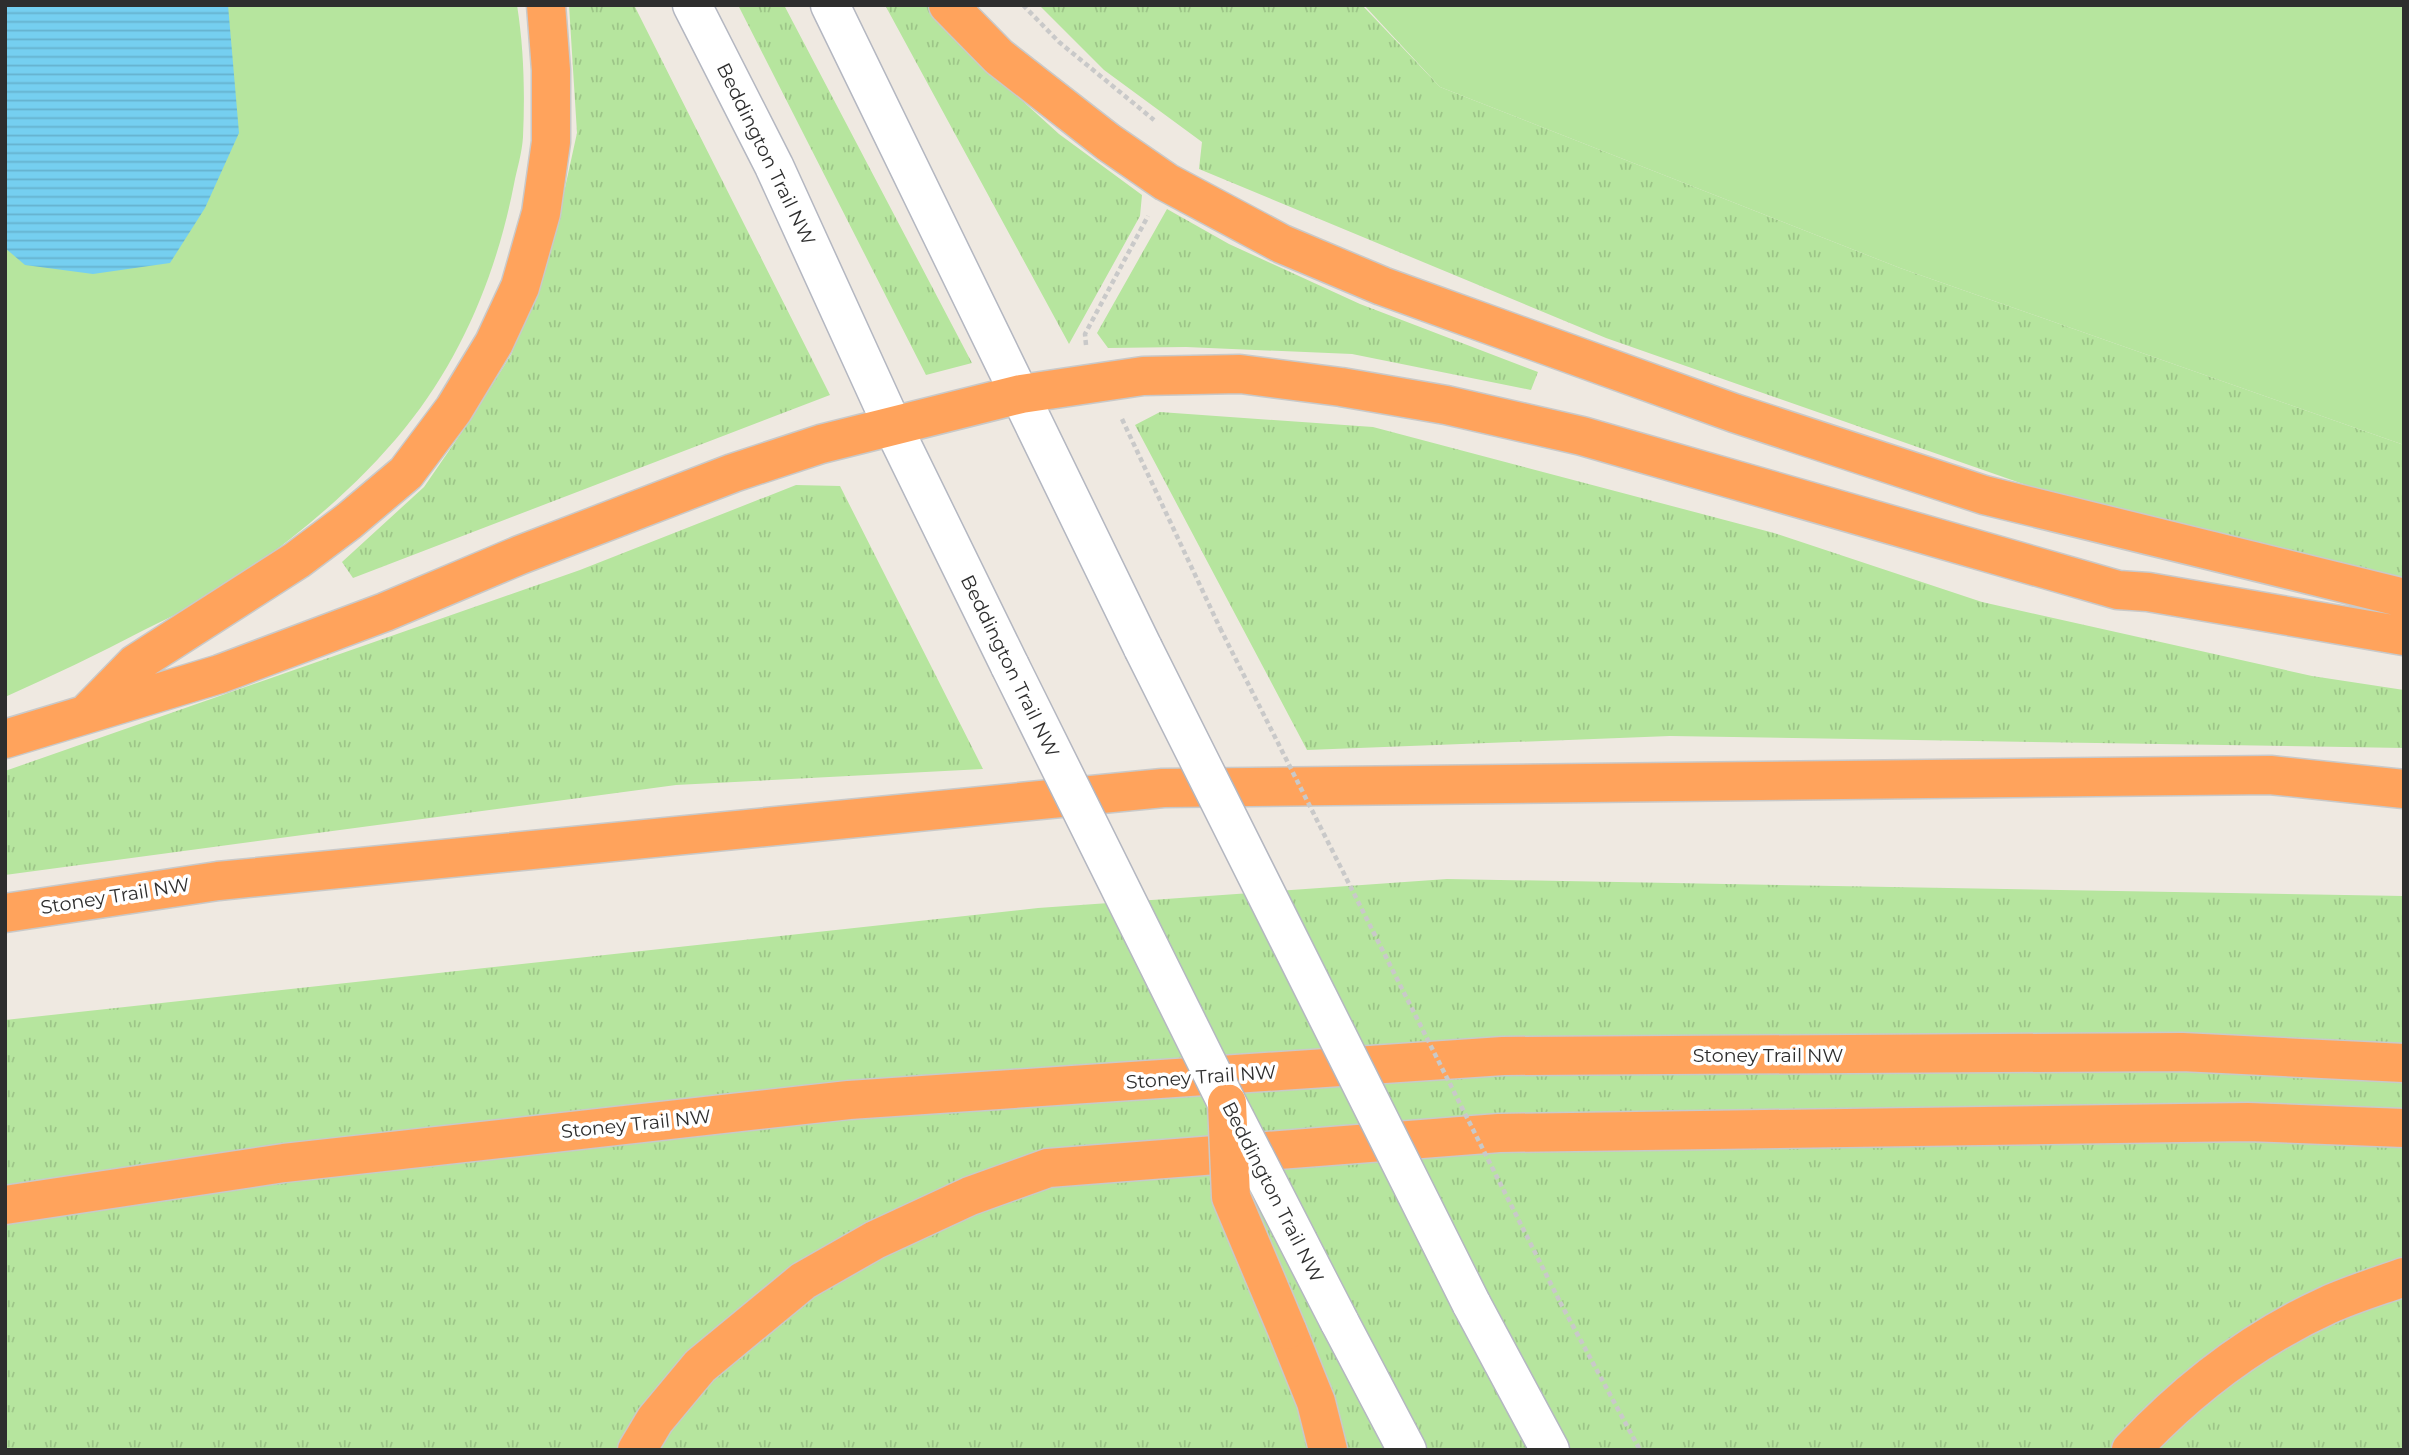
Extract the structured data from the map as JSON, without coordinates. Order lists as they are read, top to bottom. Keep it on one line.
{"streets":{"highway":["Stoney Trail NW"],"main road":["Beddington Trail NW"]}}
